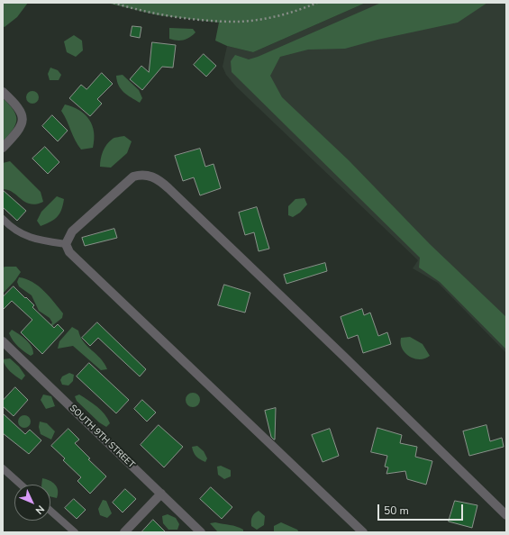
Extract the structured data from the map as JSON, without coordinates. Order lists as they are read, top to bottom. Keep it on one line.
{"streets":{"street":["SOUTH 9TH STREET"]},"scale_bar":"50 m","north":"bottom right"}
